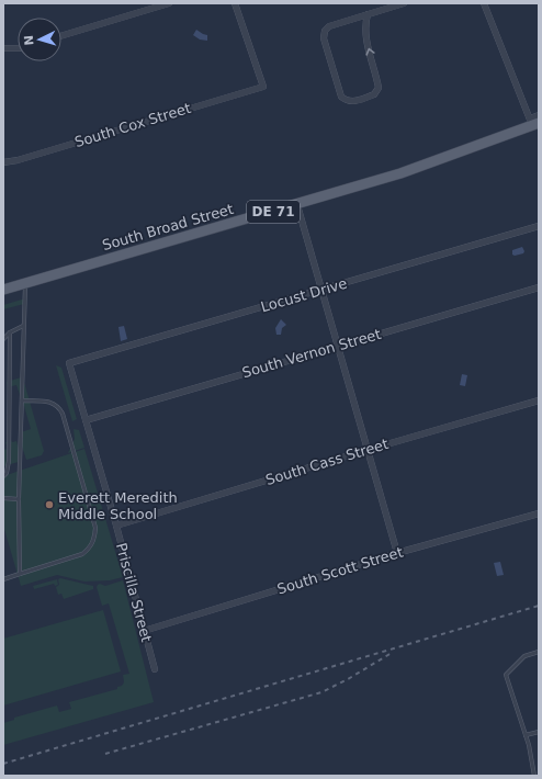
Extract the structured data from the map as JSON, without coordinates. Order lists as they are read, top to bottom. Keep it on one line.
{"streets":{"main road":["DE 71","South Broad Street"],"street":["South Cox Street","Locust Drive","South Vernon Street","South Cass Street","South Scott Street","Priscilla Street"]},"crossings":[["Locust Drive","Priscilla Street"],["South Vernon Street","Priscilla Street"],["South Cass Street","Priscilla Street"],["South Scott Street","Priscilla Street"]],"places":["Everett Meredith Middle School"],"north":"left"}
